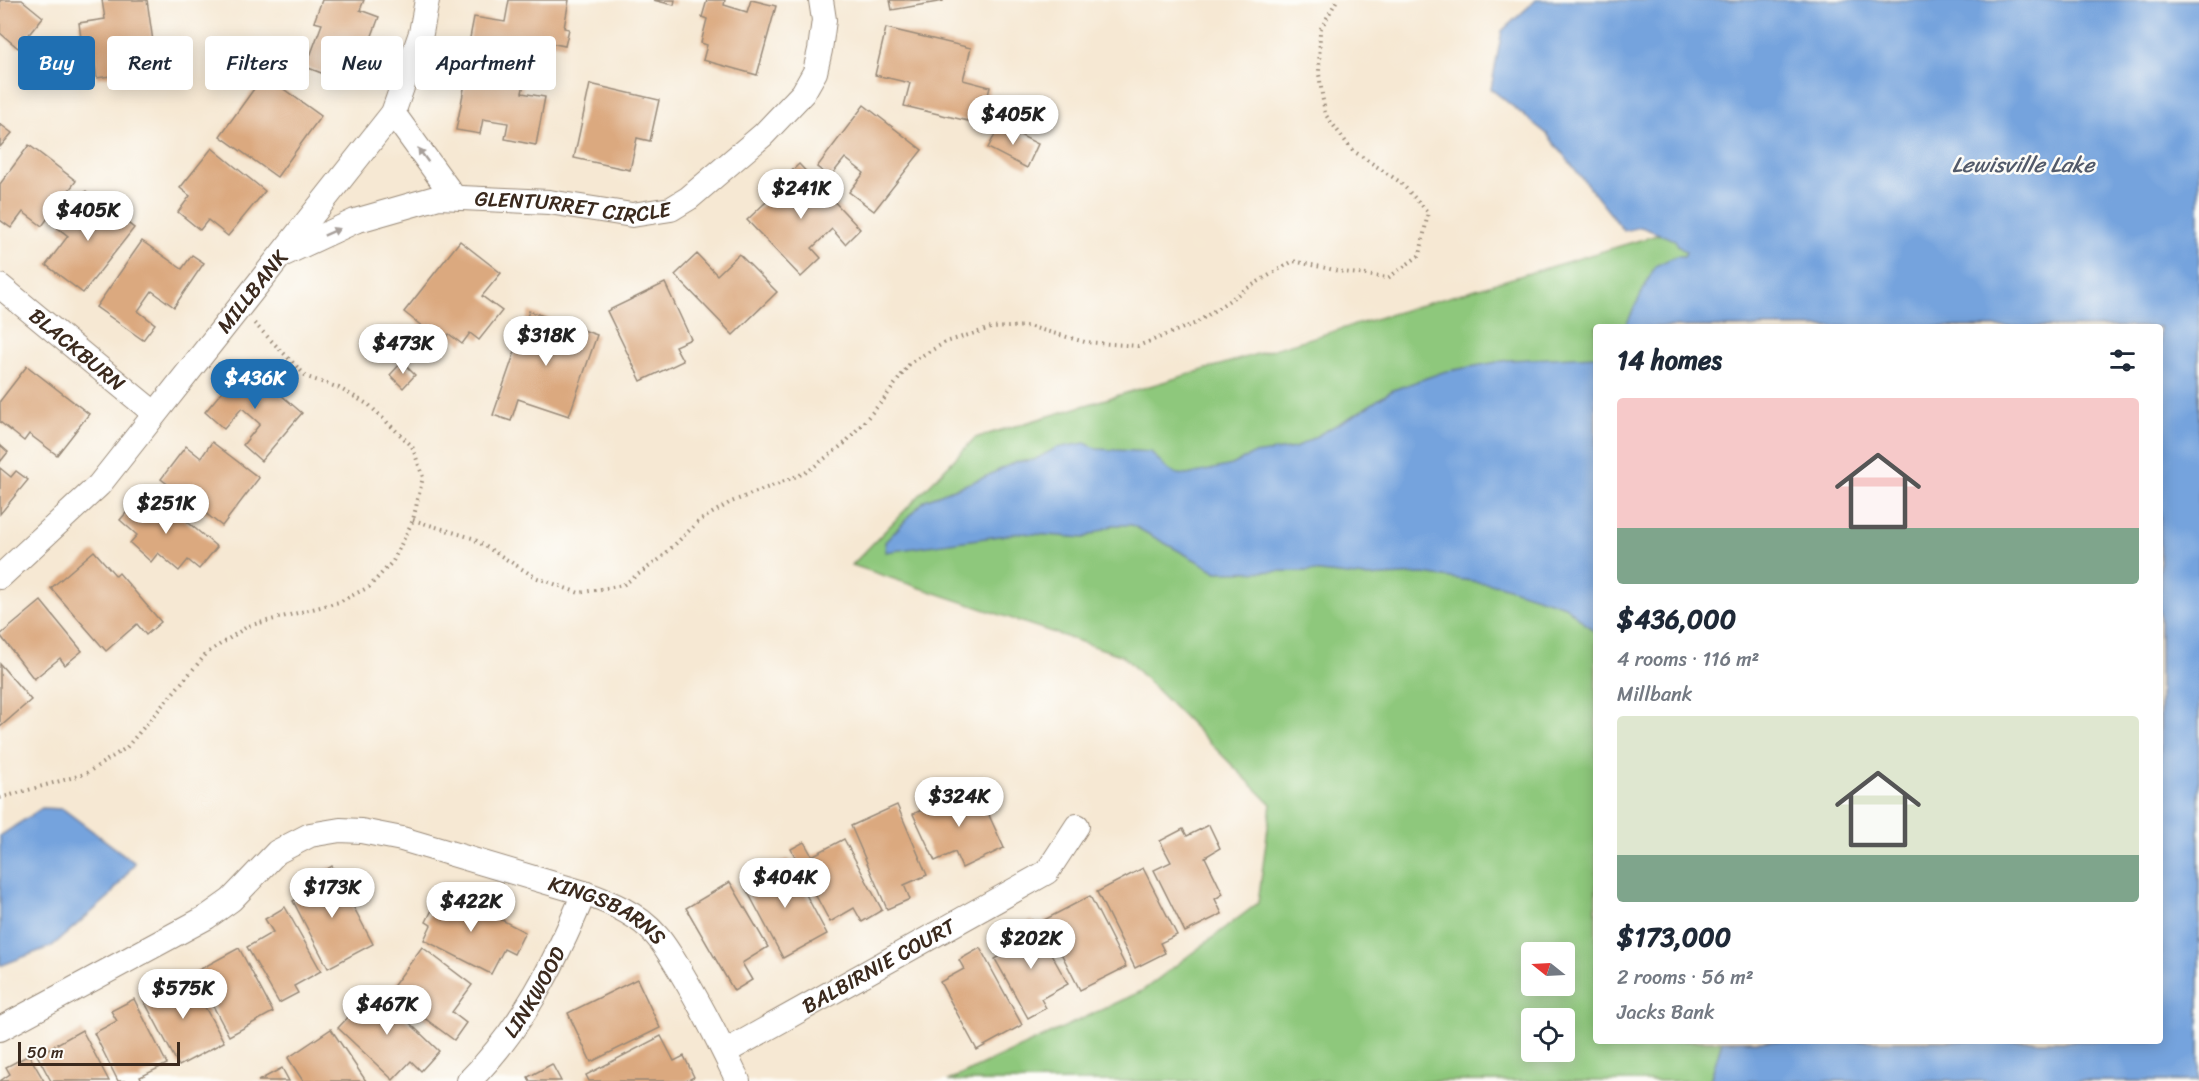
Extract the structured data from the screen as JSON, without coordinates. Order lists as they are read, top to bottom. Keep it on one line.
{"streets":{"street":["GLENTURRET CIRCLE","MILLBANK","BLACKBURN","KINGSBARNS","BALBIRNIE COURT","LINKWOOD"]},"crossings":[["GLENTURRET CIRCLE","MILLBANK"],["MILLBANK","BLACKBURN"],["KINGSBARNS","BALBIRNIE COURT"],["KINGSBARNS","LINKWOOD"]],"water":["Lewisville Lake"],"scale_bar":"50 m","north":"left","page":{"chip":["Buy","Rent","Filters","New","Apartment"],"price":["$405K","$241K","$405K","$318K","$473K","$436K","$251K","$324K","$404K","$173K","$422K","$202K","$575K","$467K"],"heading":"14 homes","list":[{"name":"$436,000","note":"4 rooms · 116 m² · Millbank"},{"name":"$173,000","note":"2 rooms · 56 m² · Jacks Bank"}],"scale":"50 m"}}
